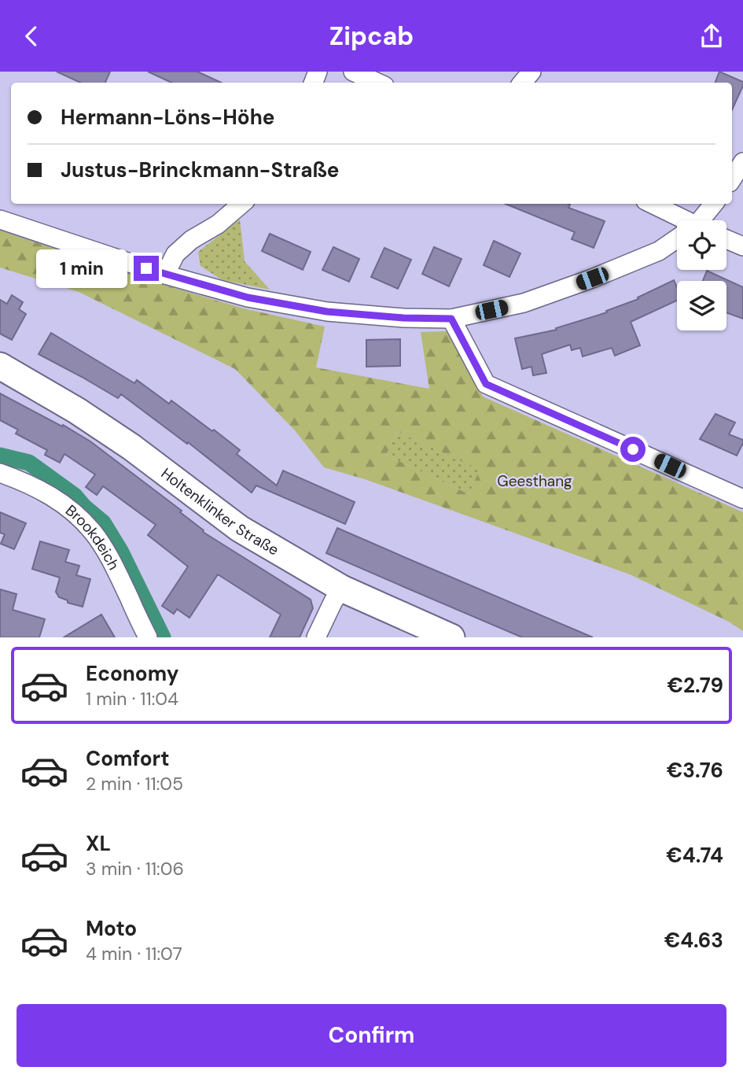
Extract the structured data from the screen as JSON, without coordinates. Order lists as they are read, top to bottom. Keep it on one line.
{"streets":{"main road":["Holtenklinker Straße"],"street":["Brookdeich"]},"parks":["Geesthang"],"page":{"header":"Zipcab","banner":["Hermann-Löns-Höhe","Justus-Brinckmann-Straße"],"bubble":"1 min","list":[{"name":"Economy","note":"1 min · 11:04","value":"€2.79"},{"name":"Comfort","note":"2 min · 11:05","value":"€3.76"},{"name":"XL","note":"3 min · 11:06","value":"€4.74"},{"name":"Moto","note":"4 min · 11:07","value":"€4.63"}],"buttons":"Confirm"}}
